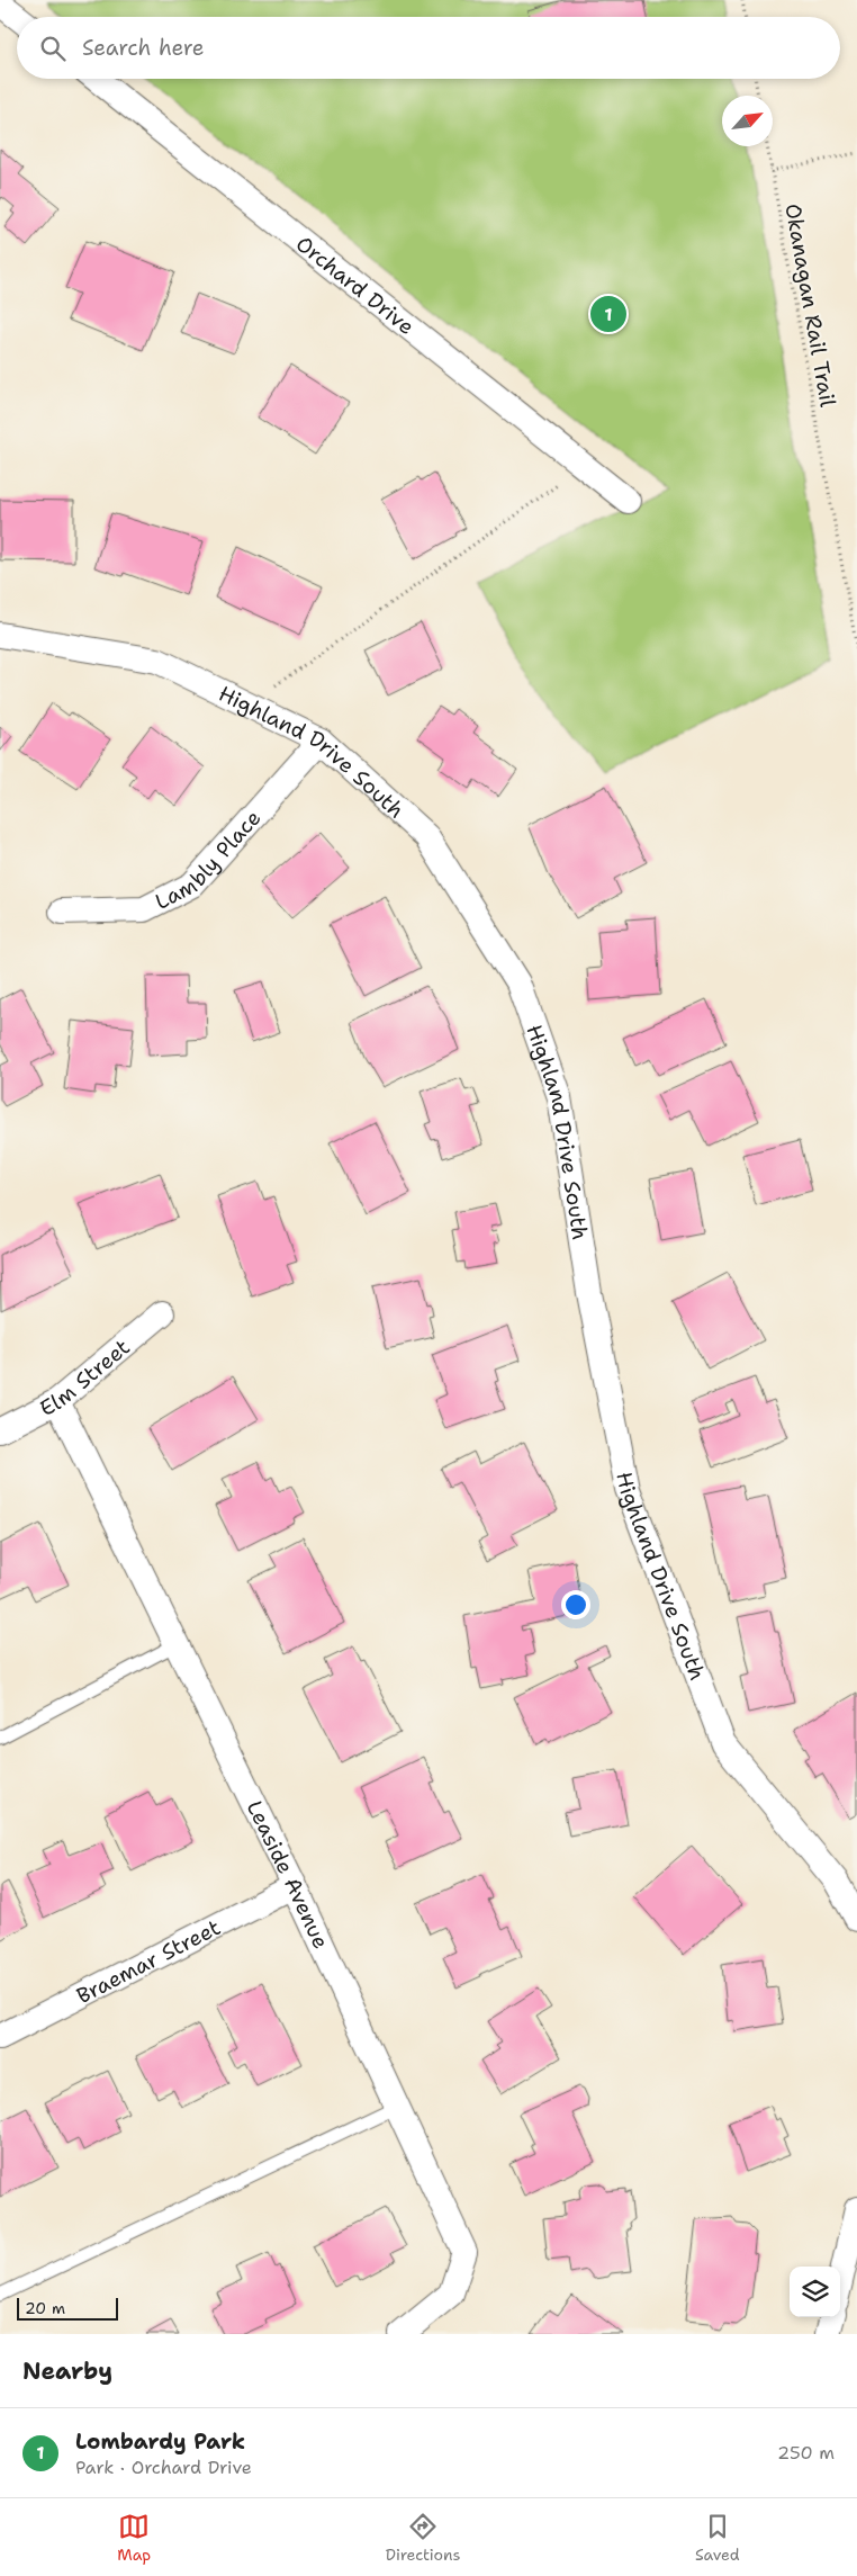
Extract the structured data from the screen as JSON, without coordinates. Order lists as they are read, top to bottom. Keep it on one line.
{"streets":{"street":["Orchard Drive","Highland Drive South","Lambly Place","Elm Street","Leaside Avenue","Braemar Street"],"path":["Okanagan Rail Trail"]},"crossings":[["Highland Drive South","Lambly Place"],["Elm Street","Leaside Avenue"],["Leaside Avenue","Braemar Street"]],"scale_bar":"20 m","north":"top right","page":{"search":"Search here","pins":"1","scale":"20 m","heading":"Nearby","list":[{"mark":"1","name":"Lombardy Park","note":"Park · Orchard Drive","value":"250 m"}],"nav":["Map","Directions","Saved"]}}
